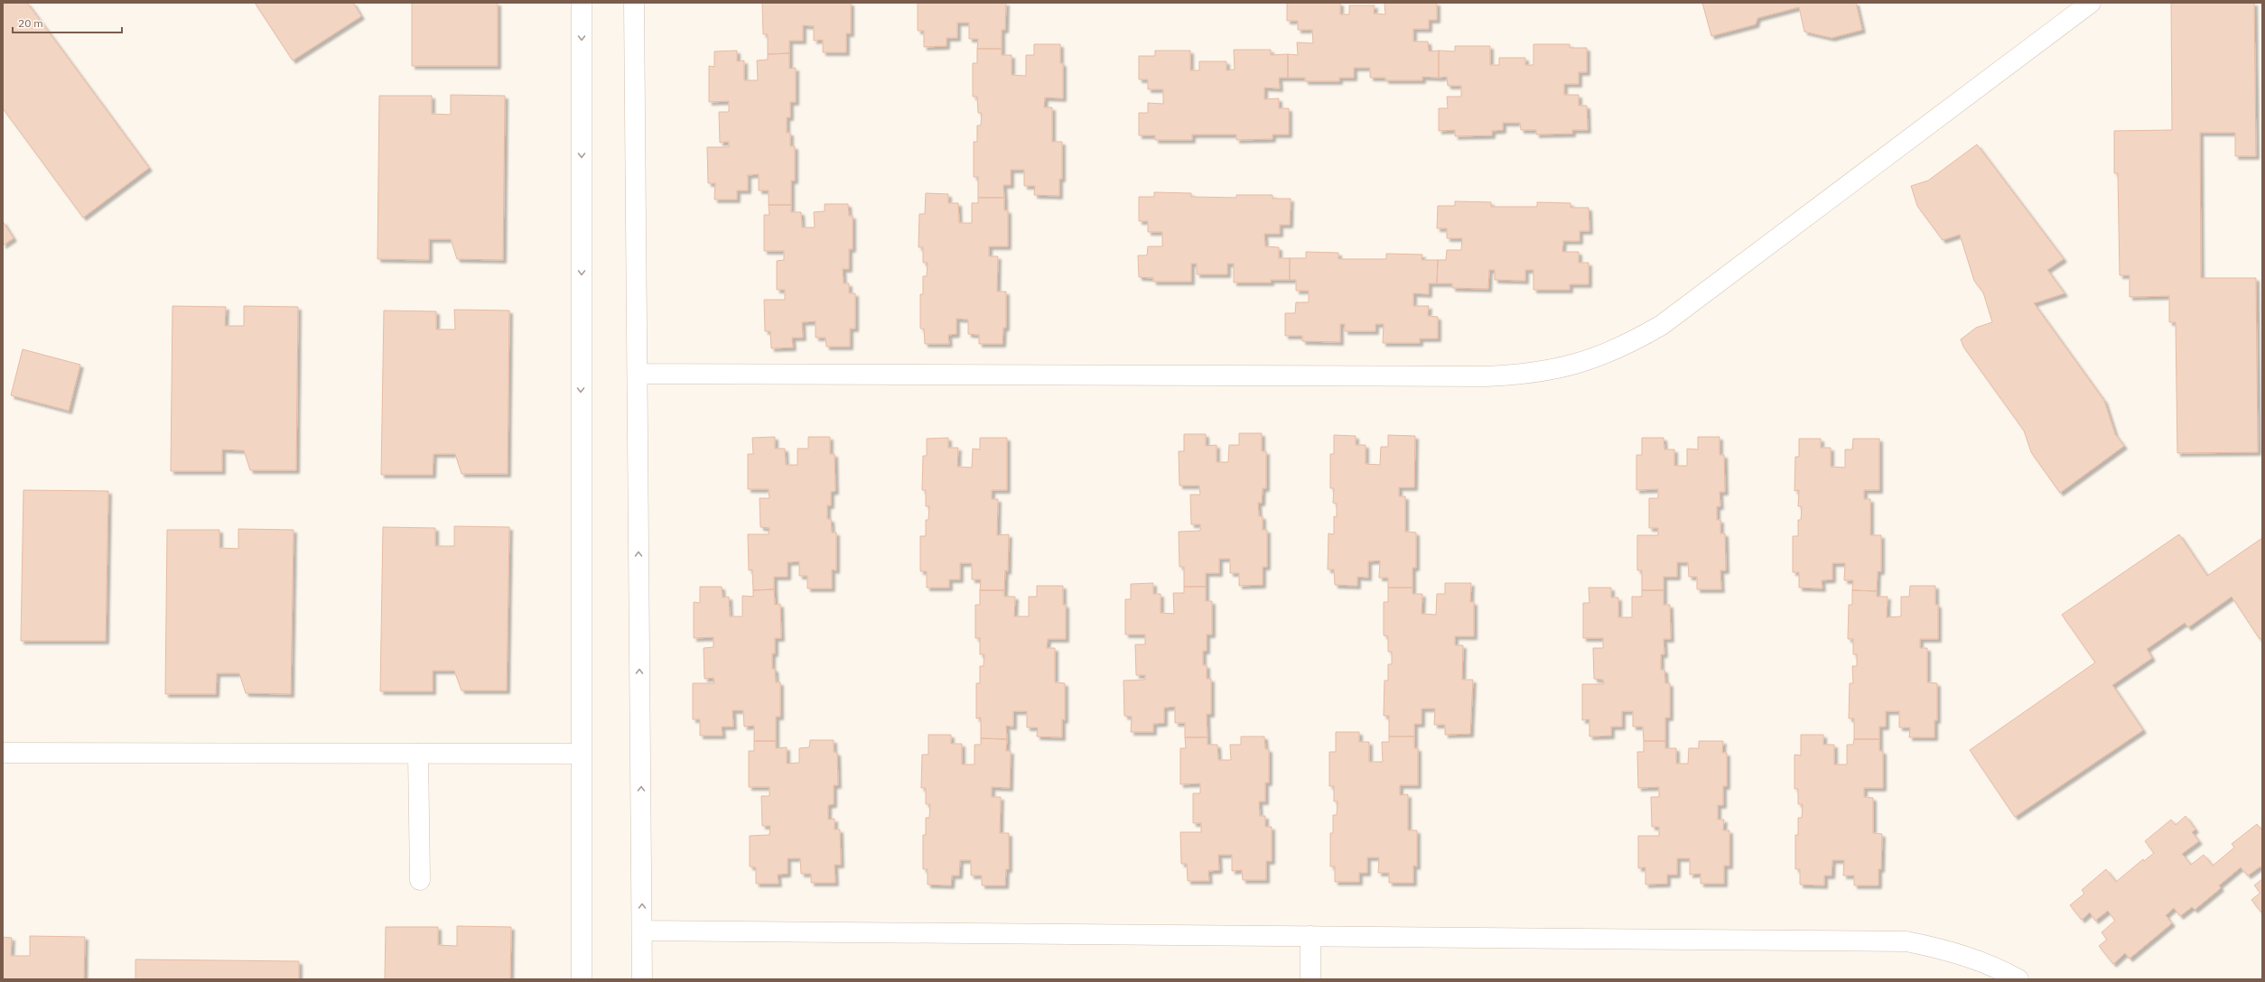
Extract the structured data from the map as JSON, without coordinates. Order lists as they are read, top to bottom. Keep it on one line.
{"scale_bar":"20 m"}
